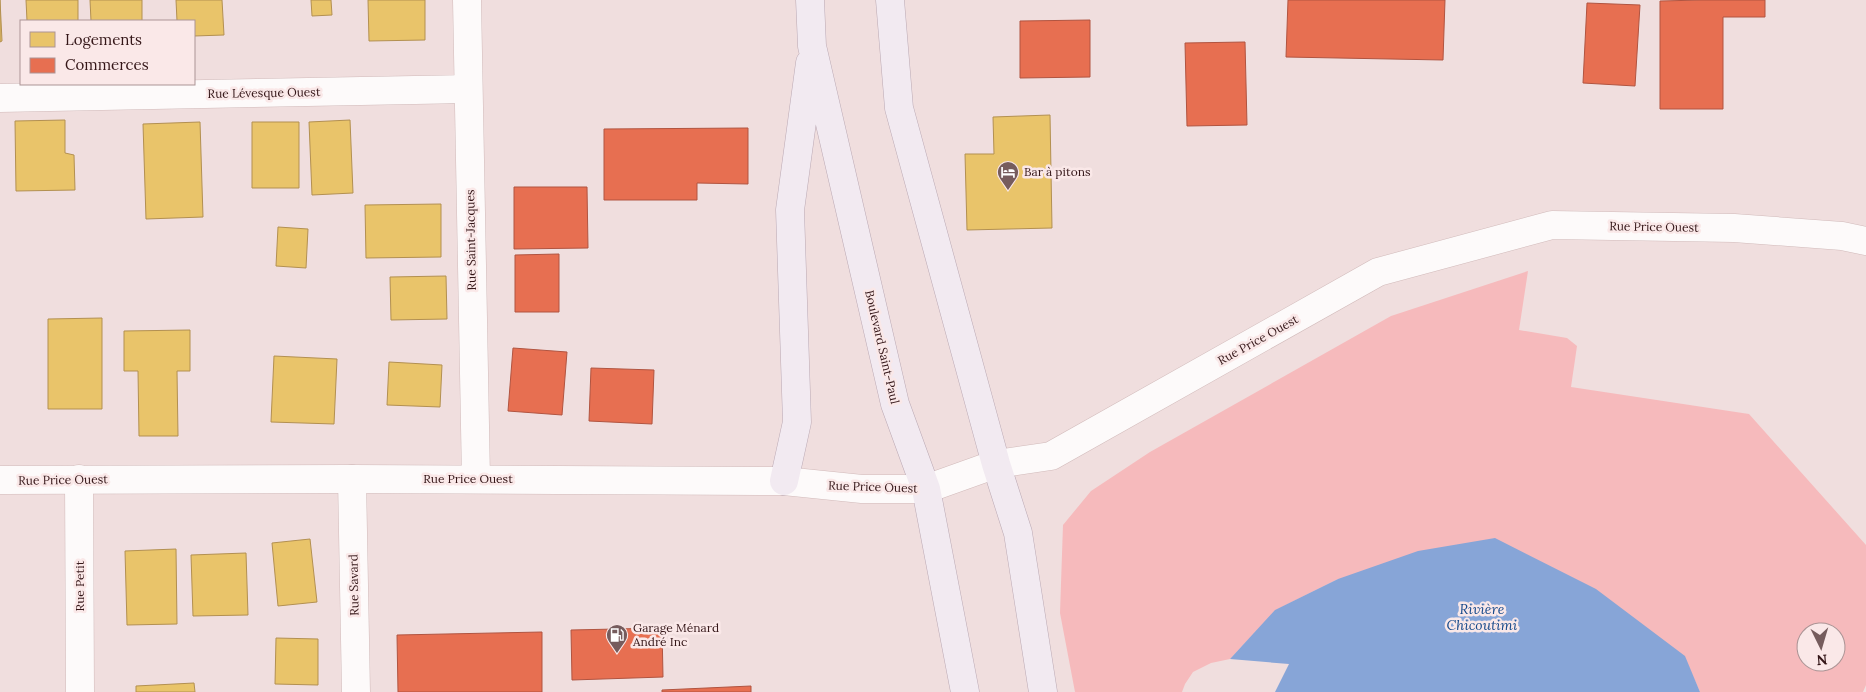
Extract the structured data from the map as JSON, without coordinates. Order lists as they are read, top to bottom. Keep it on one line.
{"streets":{"main road":["Boulevard Saint-Paul"],"street":["Rue Lévesque Ouest","Rue Price Ouest","Rue Saint-Jacques","Rue Savard","Rue Petit"]},"crossings":[["Rue Lévesque Ouest","Rue Saint-Jacques"],["Rue Price Ouest","Rue Saint-Jacques"],["Rue Price Ouest","Boulevard Saint-Paul"],["Rue Price Ouest","Rue Savard"],["Rue Price Ouest","Rue Petit"]],"water":["Rivière Chicoutimi"],"places":{"hotel":["Bar à pitons"],"fuel station":["Garage Ménard André Inc"]},"legend":["Logements","Commerces"],"north":"bottom"}
